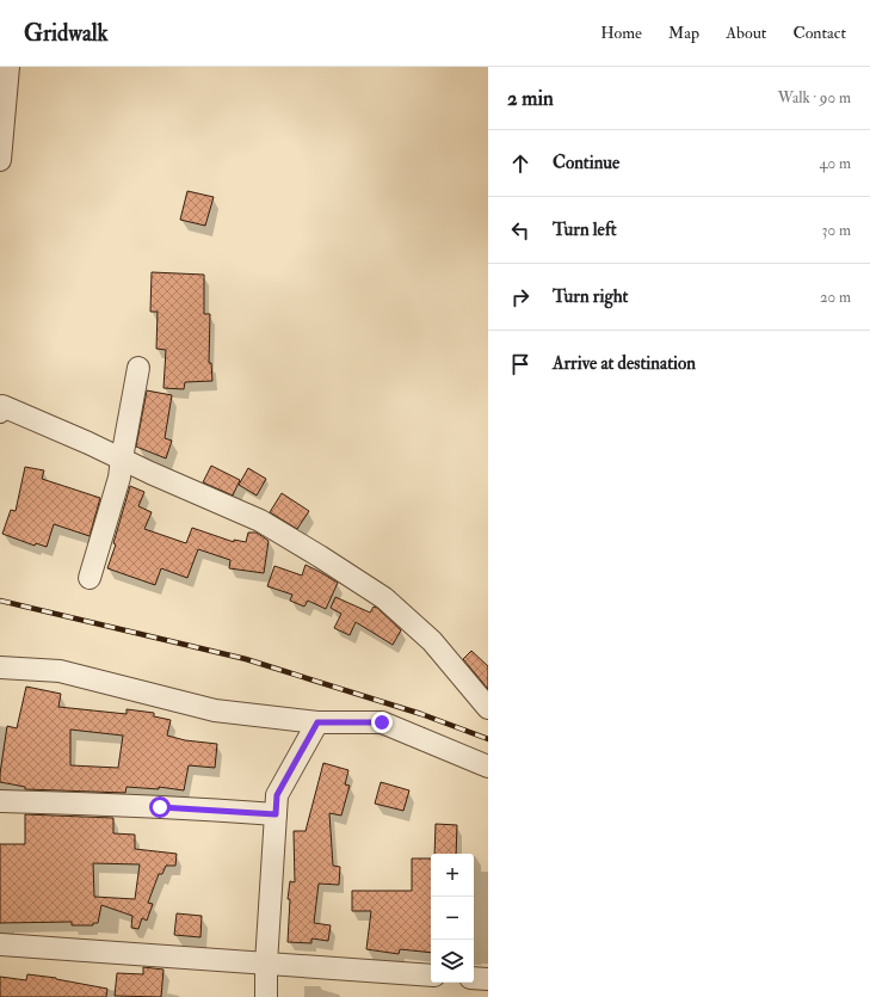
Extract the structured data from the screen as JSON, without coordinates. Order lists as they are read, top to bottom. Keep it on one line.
{"page":{"header":"Gridwalk","nav":["Home","Map","About","Contact"],"heading":["2 min","Walk · 90 m"],"list":[["Continue","40 m"],["Turn left","30 m"],["Turn right","20 m"],"Arrive at destination"],"map_buttons":["+","−"]}}
